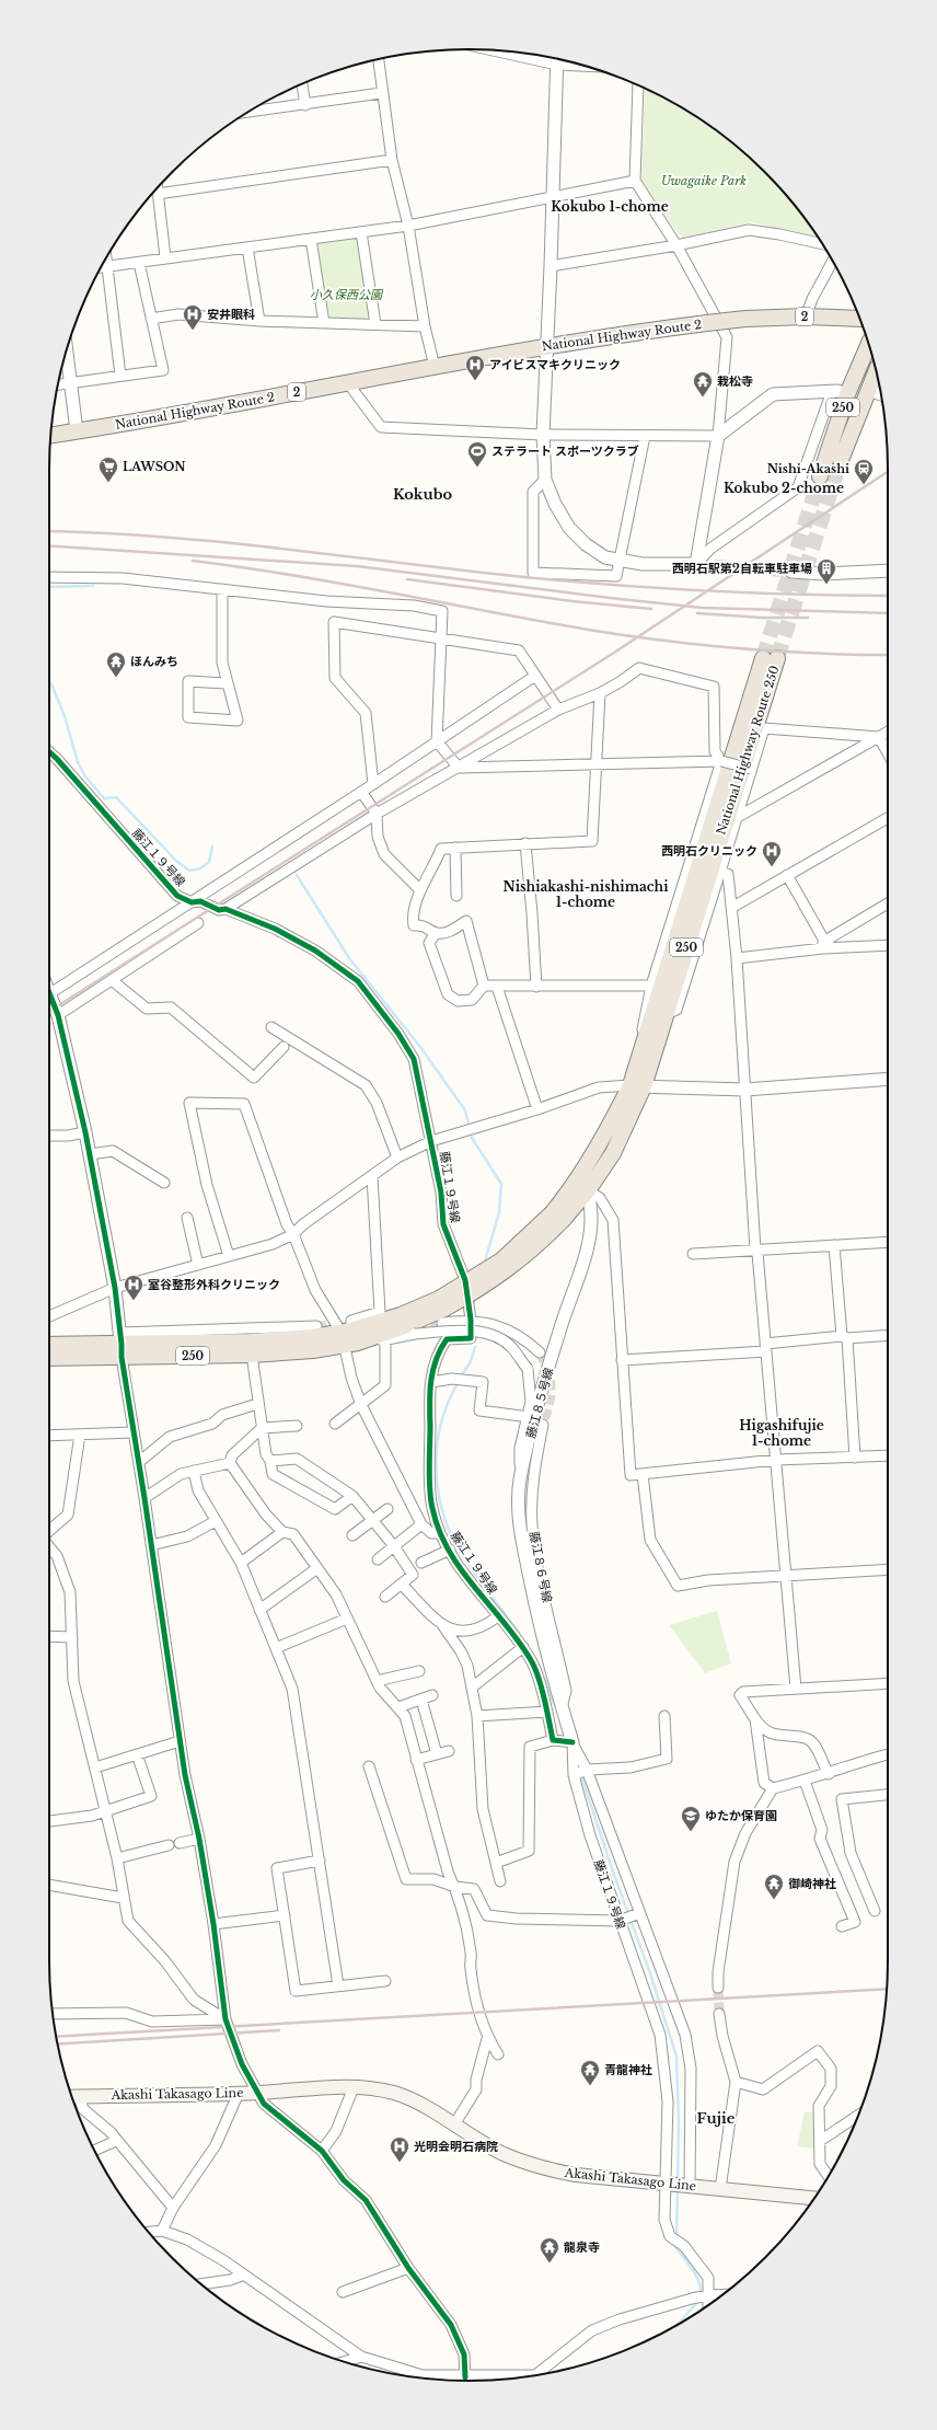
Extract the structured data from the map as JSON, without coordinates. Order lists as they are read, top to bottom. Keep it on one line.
{"streets":{"highway":["2","National Highway Route 2","250","National Highway Route 250"],"main road":["Akashi Takasago Line"],"street":["藤江１９号線","藤江８５号線","藤江８６号線"]},"crossings":[["National Highway Route 250","藤江８５号線"],["藤江１９号線","藤江８５号線"],["藤江１９号線","Akashi Takasago Line"],["藤江８５号線","藤江８６号線"]],"districts":["Kokubo 1-chome","Kokubo 2-chome","Kokubo","Nishiakashi-nishimachi 1-chome","Higashifujie 1-chome","Fujie"],"parks":["Uwagaike Park","小久保西公園"],"places":{"hospital":["安井眼科","アイビスマキクリニック","西明石クリニック","室谷整形外科クリニック","光明会明石病院"],"temple":["栽松寺","ほんみち","御崎神社","青龍神社","龍泉寺"],"sports":["ステラート スポーツクラブ"],"supermarket":["LAWSON"],"station":["Nishi-Akashi"],"building":["西明石駅第2自転車駐車場"],"school or university":["ゆたか保育園"]}}
